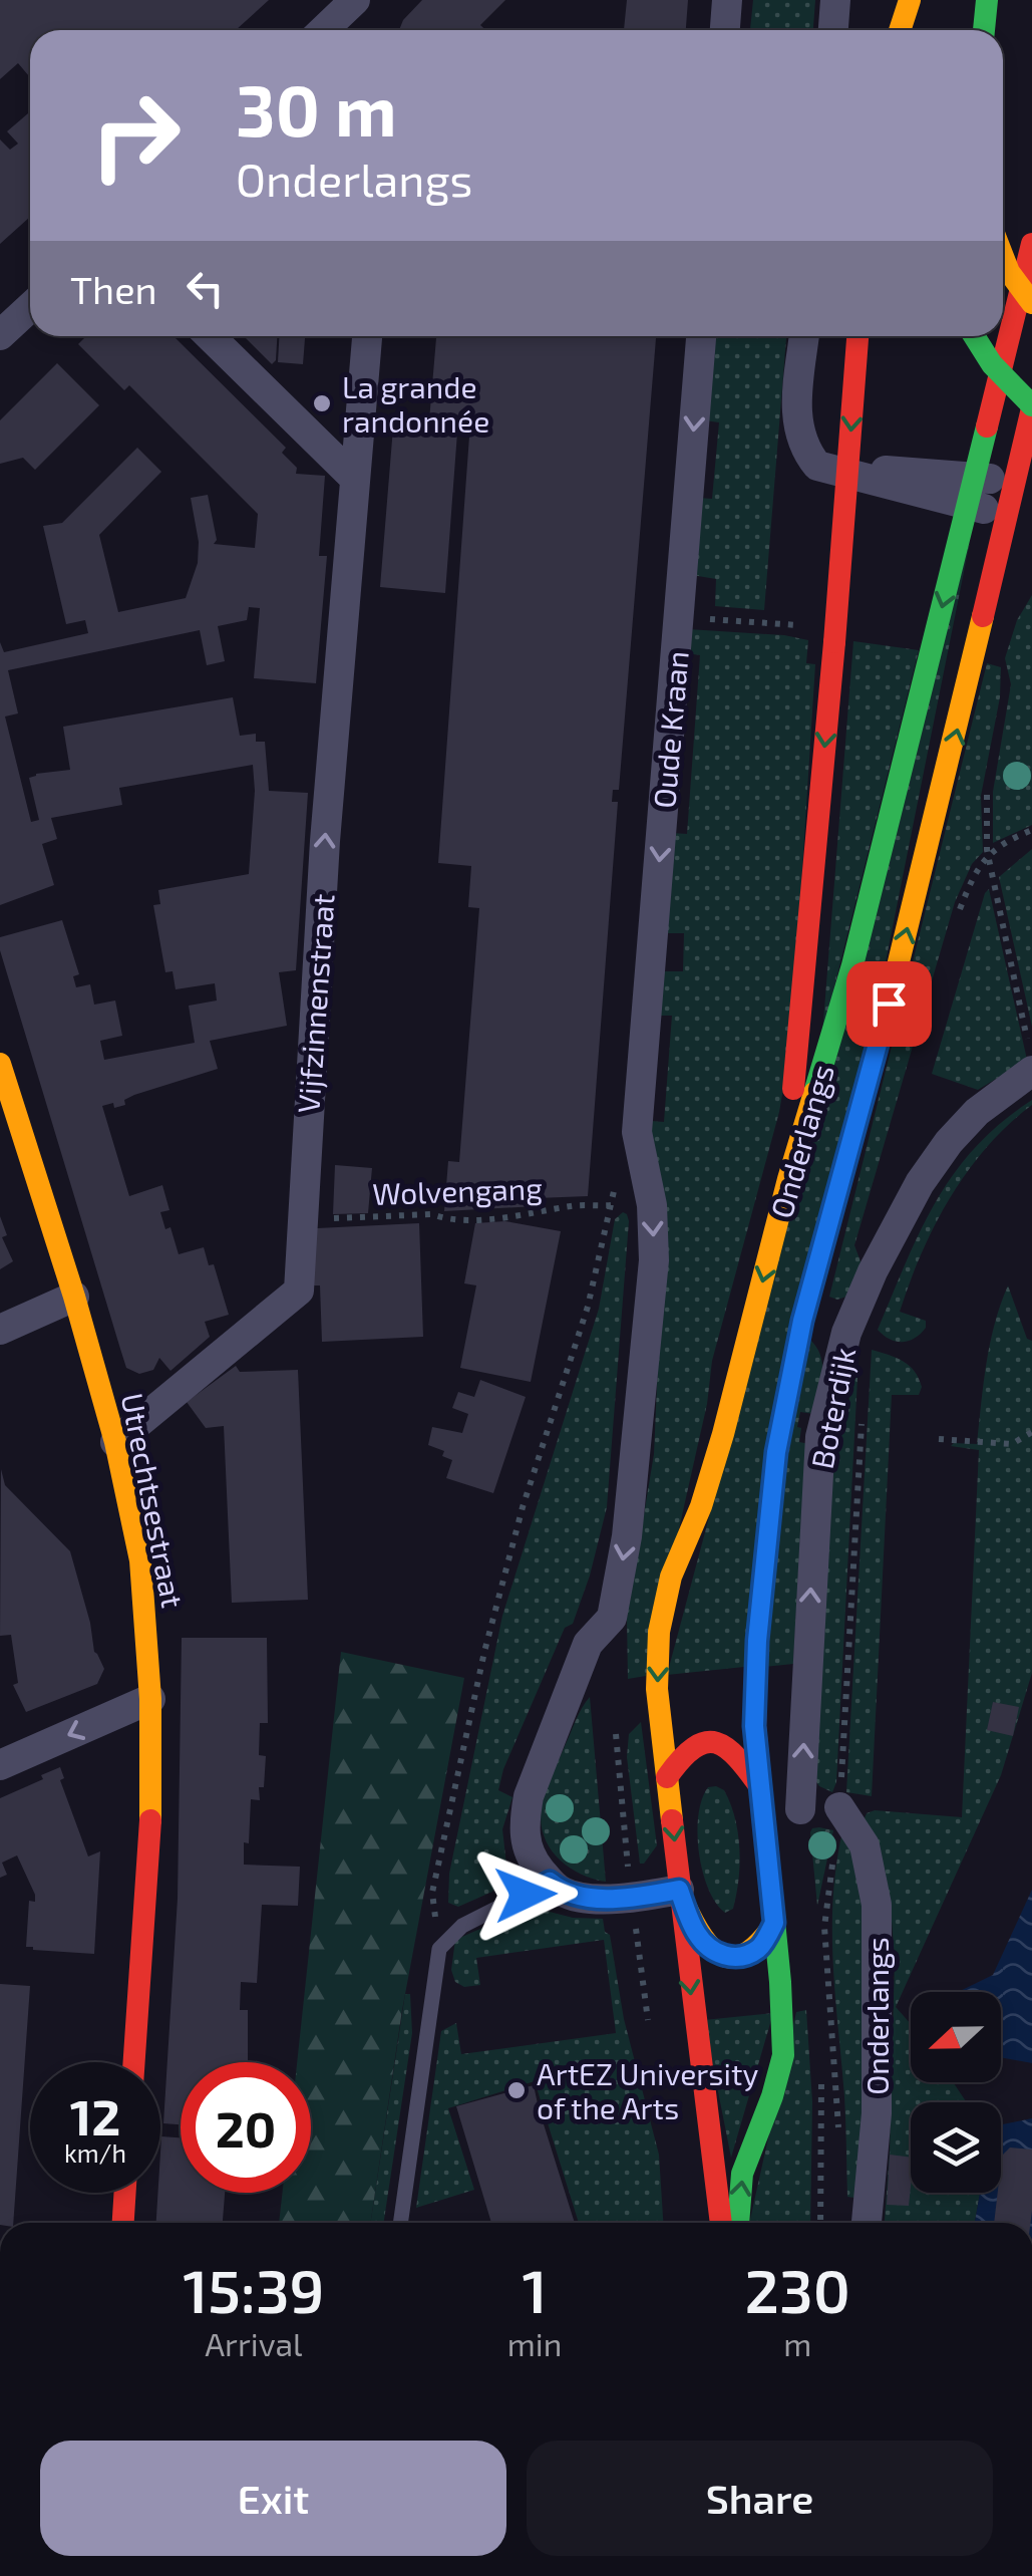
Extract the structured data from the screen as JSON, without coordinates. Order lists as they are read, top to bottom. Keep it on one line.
{"streets":{"main road":["Onderlangs","Utrechtsestraat"],"street":["Oude Kraan","Vijfzinnenstraat","Boterdijk"],"path":["Wolvengang"]},"crossings":[["Vijfzinnenstraat","Wolvengang"],["Vijfzinnenstraat","Utrechtsestraat"]],"one_way":["Oude Kraan","Vijfzinnenstraat"],"places":["La grande randonnée","ArtEZ University of the Arts"],"north":"left","page":{"turn":["30 m","Onderlangs"],"then":"Then","speed":"12 km/h","limit":"20","eta":["15:39","Arrival","1","min","230","m"],"buttons":["Exit","Share"]}}
